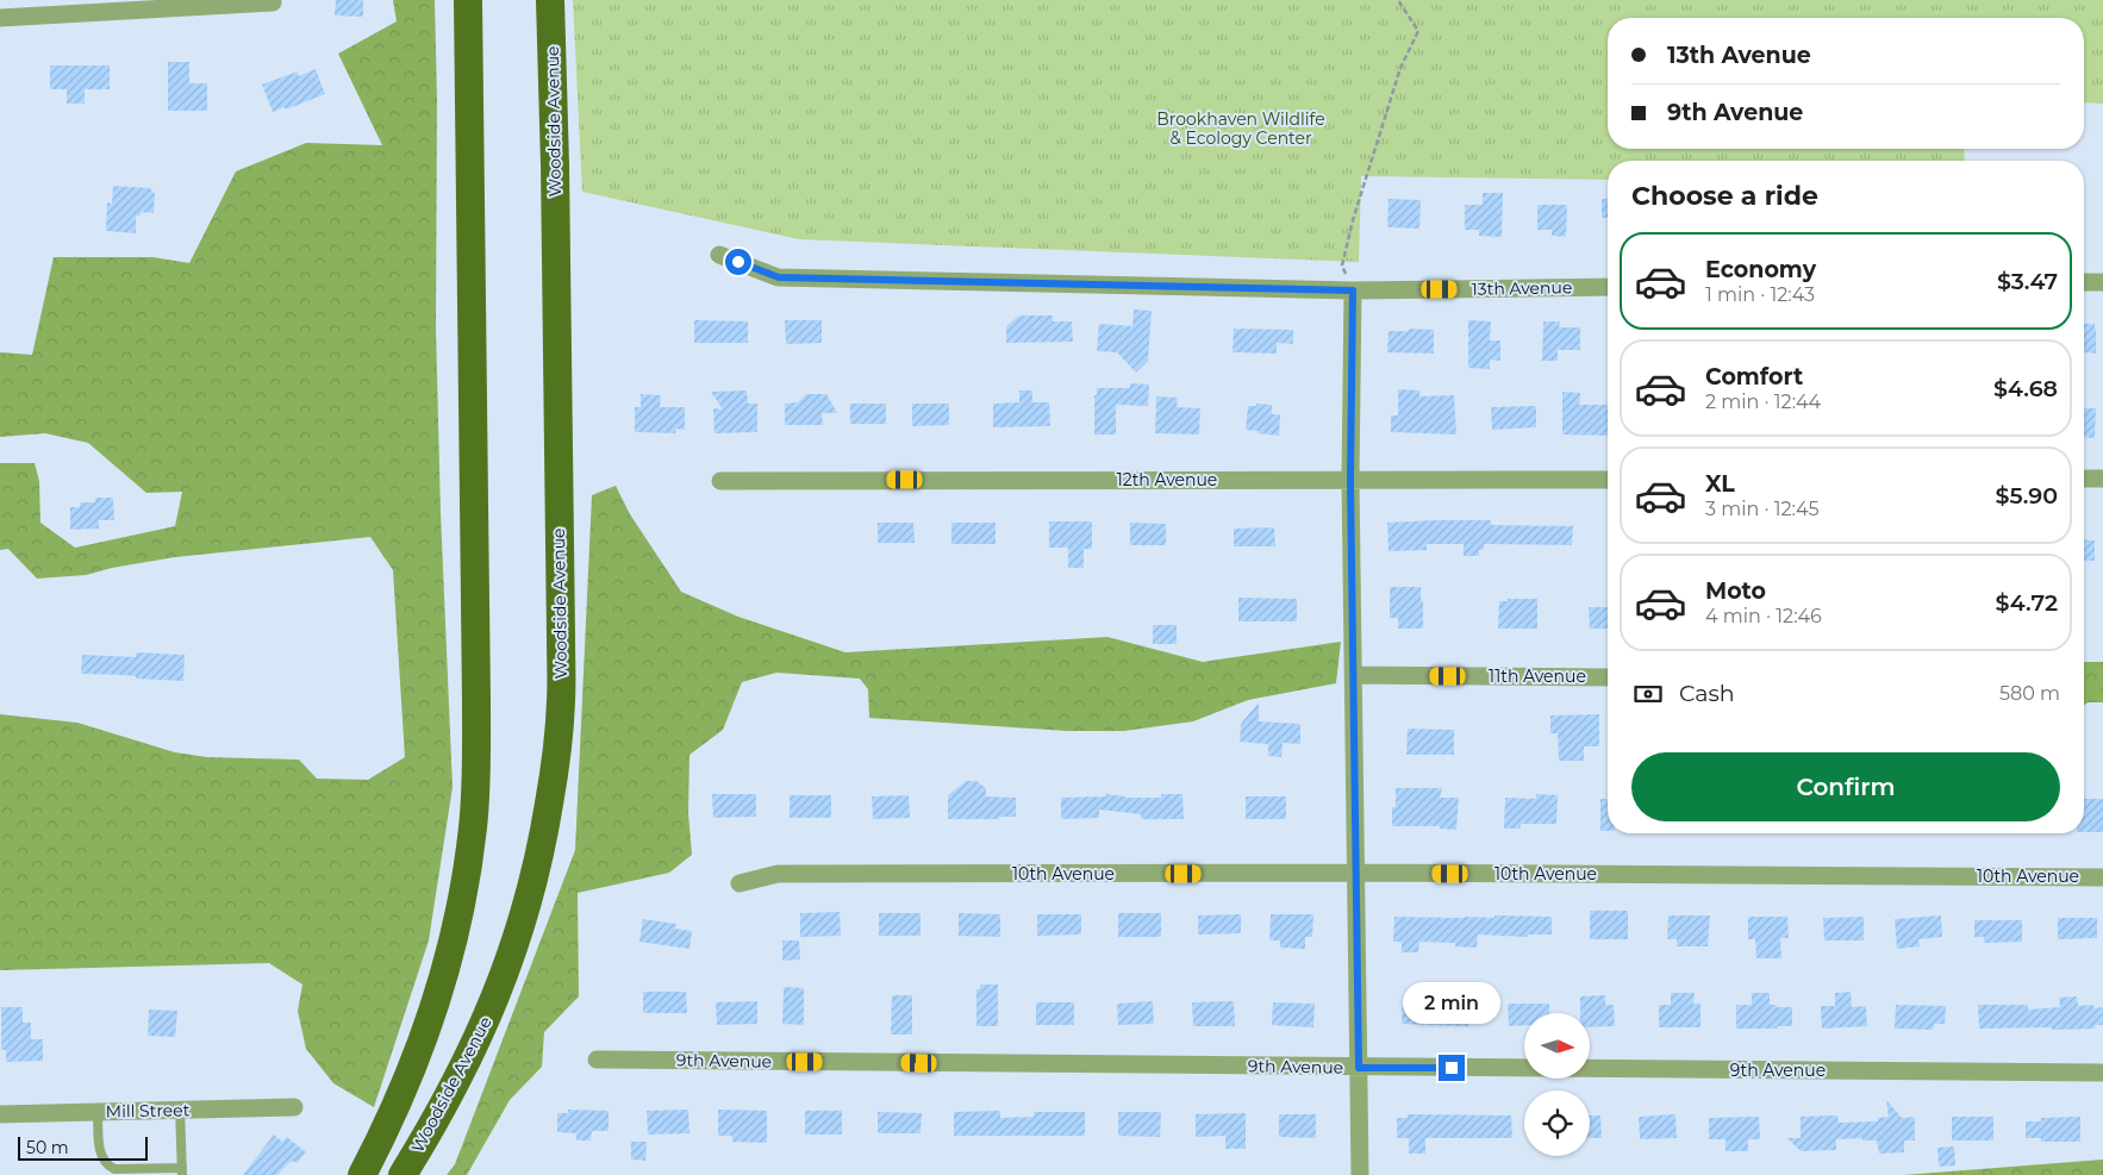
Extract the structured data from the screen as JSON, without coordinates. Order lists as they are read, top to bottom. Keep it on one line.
{"streets":{"main road":["Woodside Avenue"],"street":["13th Avenue","12th Avenue","11th Avenue","10th Avenue","9th Avenue","Mill Street"]},"parks":["Brookhaven Wildlife & Ecology Center"],"scale_bar":"50 m","north":"right","page":{"banner":["13th Avenue","9th Avenue"],"heading":"Choose a ride","list":[{"name":"Economy","note":"1 min · 12:43","value":"$3.47"},{"name":"Comfort","note":"2 min · 12:44","value":"$4.68"},{"name":"XL","note":"3 min · 12:45","value":"$5.90"},{"name":"Moto","note":"4 min · 12:46","value":"$4.72"}],"pay":["Cash","580 m"],"buttons":"Confirm","bubble":"2 min","scale":"50 m"}}
